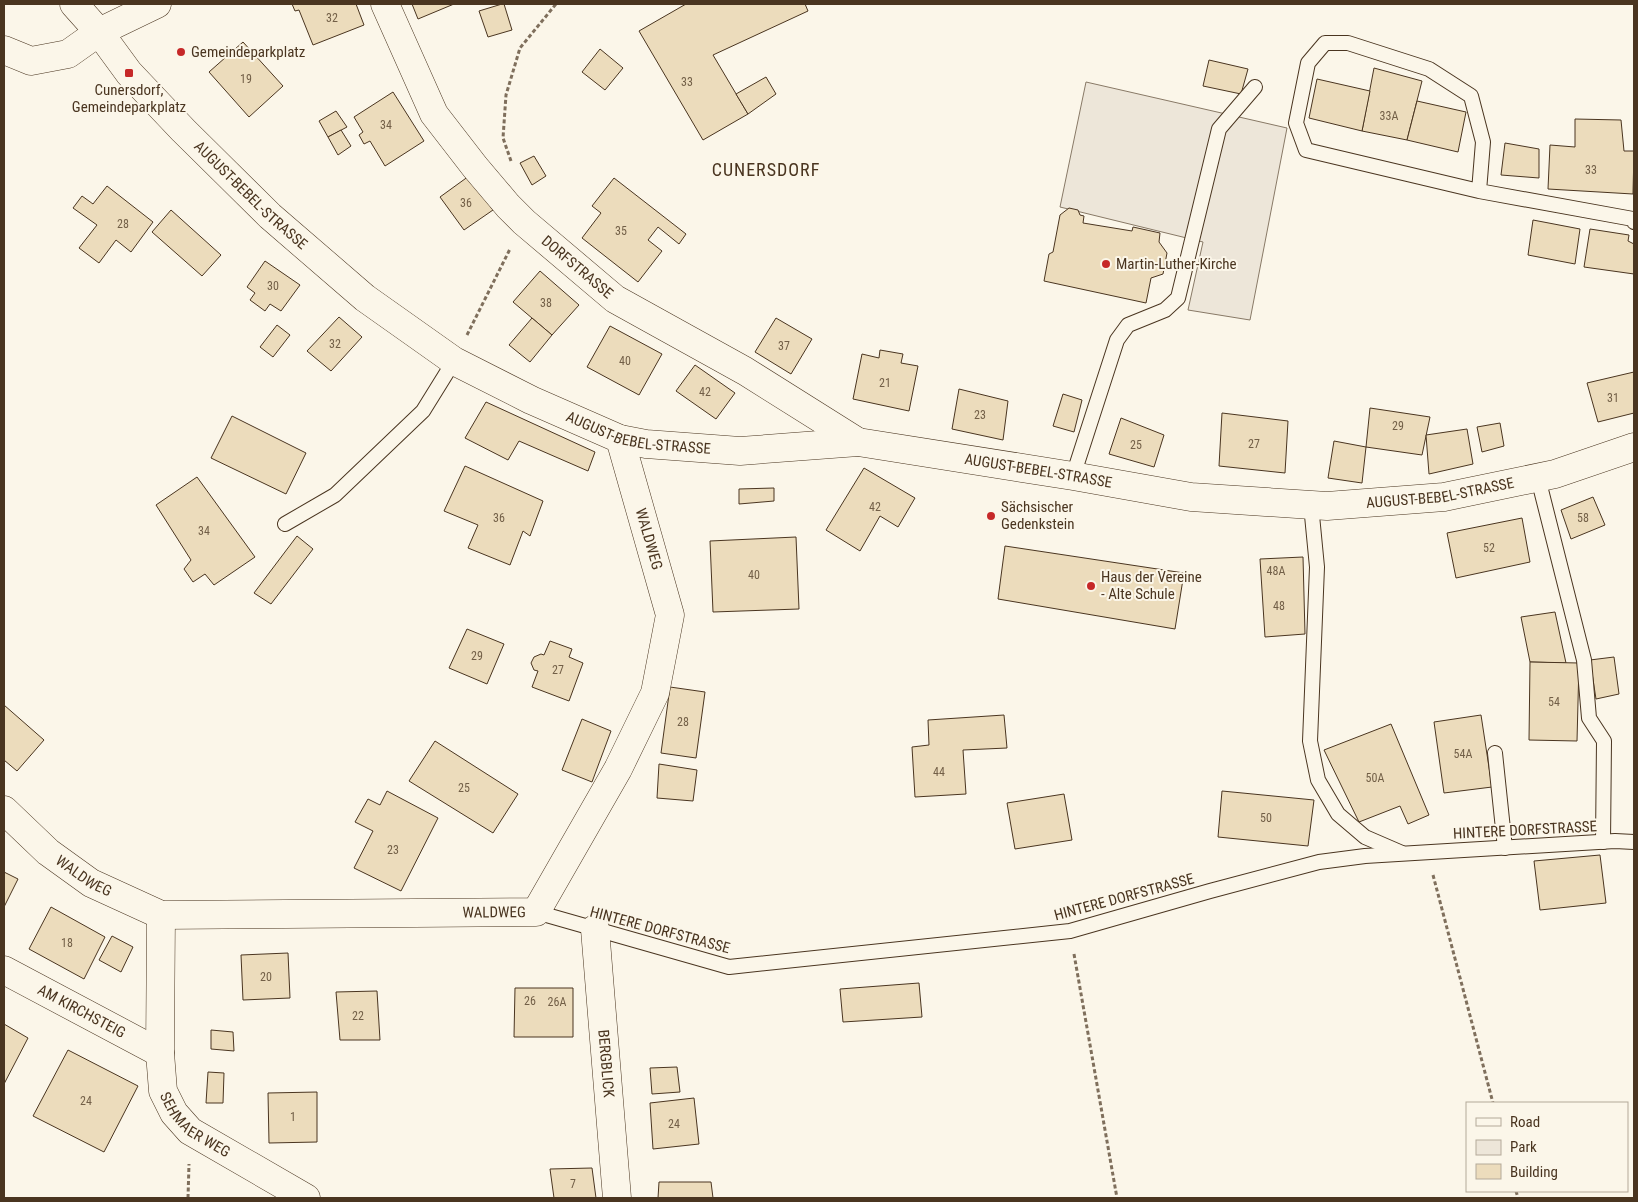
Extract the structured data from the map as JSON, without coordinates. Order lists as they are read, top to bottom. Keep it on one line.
{"streets":{"street":["AUGUST-BEBEL-STRASSE","DORFSTRASSE","WALDWEG","AM KIRCHSTEIG","BERGBLICK","SEHMAER WEG"],"lane":["HINTERE DORFSTRASSE"]},"crossings":[["AUGUST-BEBEL-STRASSE","DORFSTRASSE"],["AUGUST-BEBEL-STRASSE","WALDWEG"],["WALDWEG","HINTERE DORFSTRASSE"],["WALDWEG","SEHMAER WEG"],["HINTERE DORFSTRASSE","BERGBLICK"],["AM KIRCHSTEIG","SEHMAER WEG"]],"districts":["CUNERSDORF"],"places":{"other":["Gemeindeparkplatz","Martin-Luther-Kirche","Sächsischer Gedenkstein","Haus der Vereine - Alte Schule"],"transit":["Cunersdorf, Gemeindeparkplatz"]},"house_numbers":["32","19","33","33A","34","33","36","28","35","30","38","32","37","40","21","42","31","23","29","27","25","42","36","58","34","52","48A","40","48","29","27","54","28","54A","44","50A","25","50","23","18","20","26","26A","22","24","1","24","7"],"legend":["Road","Park","Building"]}
